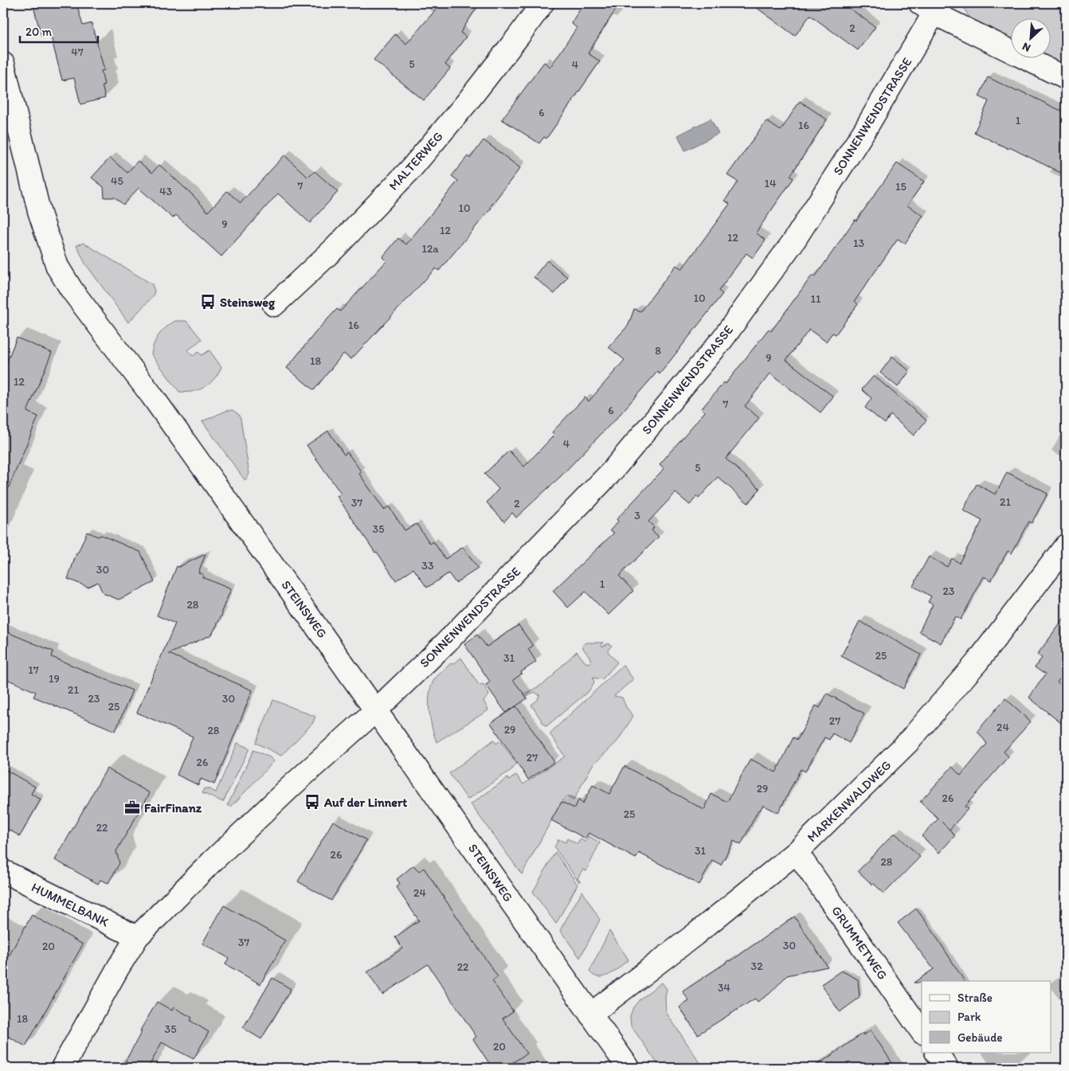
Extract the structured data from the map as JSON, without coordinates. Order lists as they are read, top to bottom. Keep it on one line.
{"streets":{"street":["SONNENWENDSTRASSE","MALTERWEG","STEINSWEG","MARKENWALDWEG","HUMMELBANK","GRUMMETWEG"]},"crossings":[["SONNENWENDSTRASSE","STEINSWEG"],["STEINSWEG","MARKENWALDWEG"],["MARKENWALDWEG","GRUMMETWEG"]],"places":{"bus stop":["Steinsweg","Auf der Linnert"],"office":["FairFinanz"]},"house_numbers":["2","47","5","4","6","1","16","45","14","7","15","43","10","9","12","12","13","12a","10","11","16","8","9","18","12","7","6","4","5","21","37","2","3","35","33","30","1","23","28","25","31","17","19","21","23","30","25","27","24","29","28","27","26","29","26","25","22","31","26","28","24","37","30","20","32","22","34","18","35","20"],"legend":["Straße","Park","Gebäude"],"scale_bar":"20 m","north":"bottom left"}
